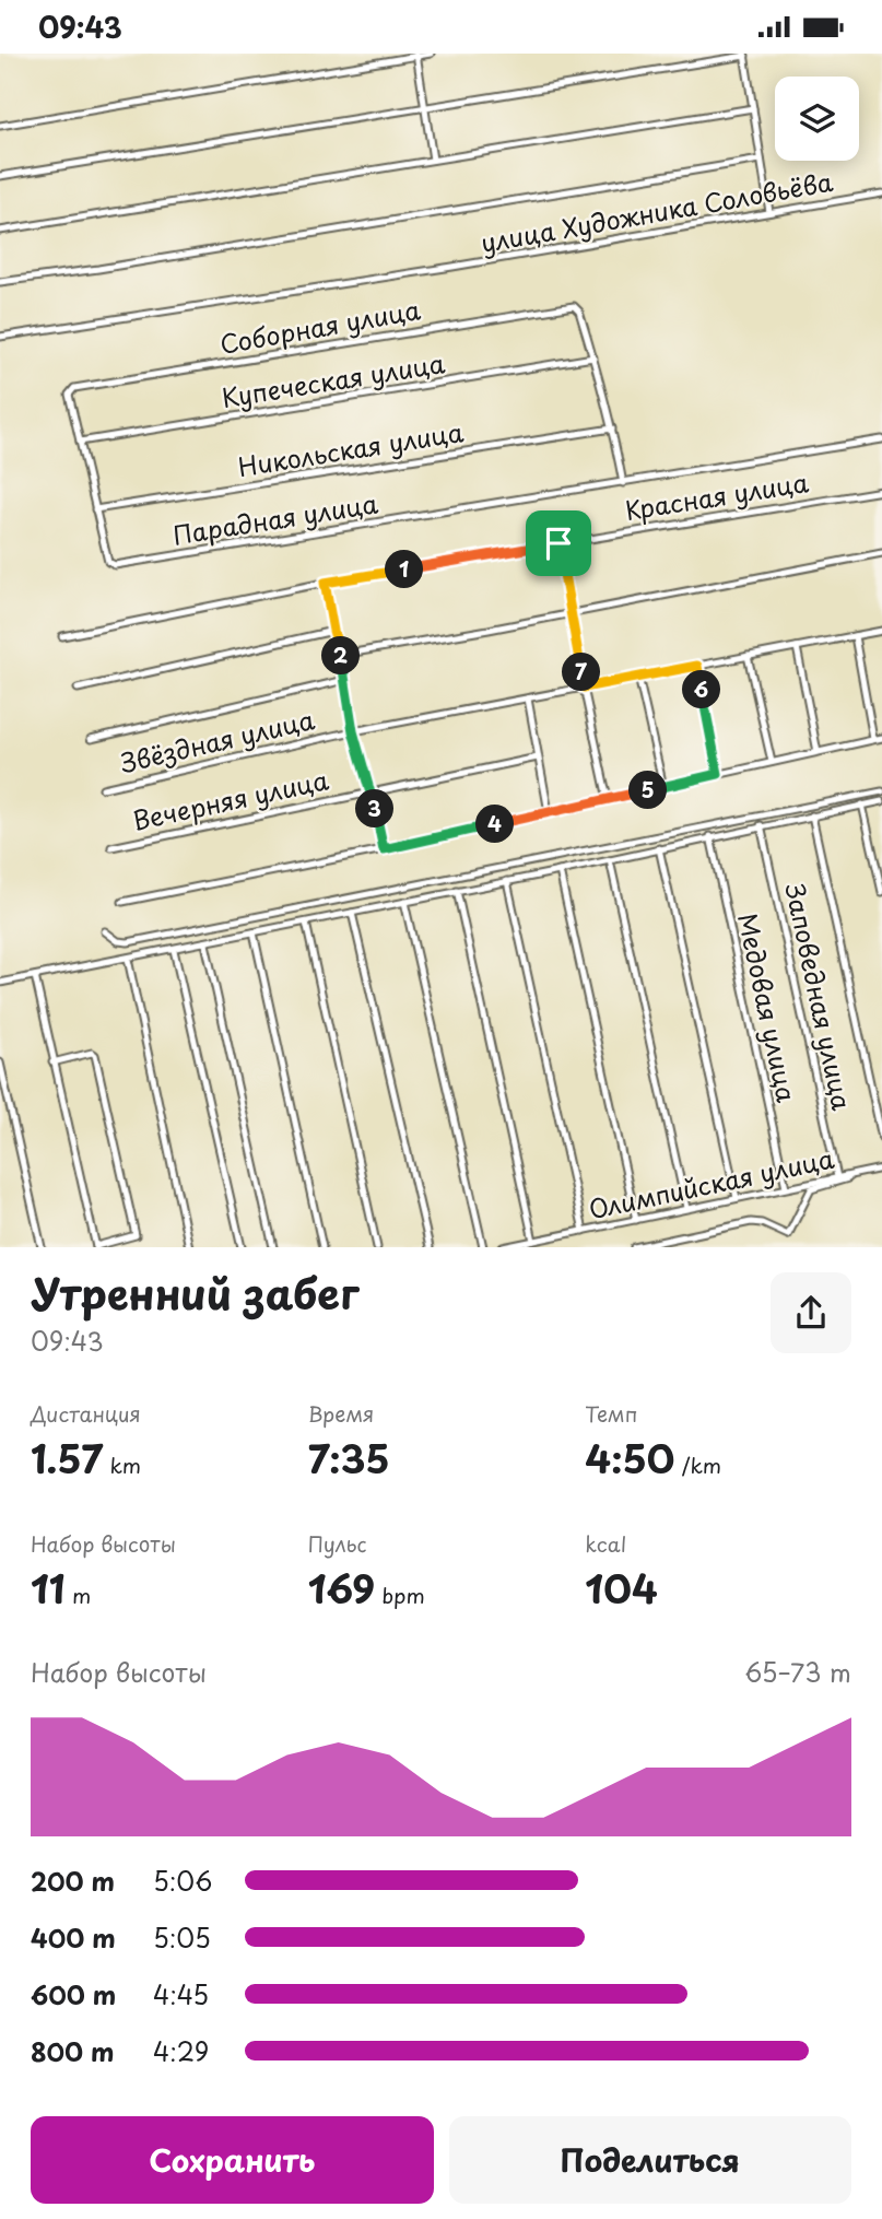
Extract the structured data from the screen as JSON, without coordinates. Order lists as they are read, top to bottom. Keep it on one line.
{"streets":{"street":["улица Художника Соловьёва","Соборная улица","Купеческая улица","Никольская улица","Красная улица","Парадная улица","Звёздная улица","Вечерняя улица","Заповедная улица","Медовая улица","Олимпийская улица"]},"crossings":[["Соборная улица","Купеческая улица"],["Соборная улица","Парадная улица"],["Купеческая улица","Парадная улица"],["Никольская улица","Парадная улица"],["Заповедная улица","Олимпийская улица"],["Медовая улица","Олимпийская улица"]],"page":{"status":"09:43","pins":["1","2","7","6","5","3","4"],"heading":["Утренний забег","09:43"],"stats":[["Дистанция","1.57 km"],["Время","7:35"],["Темп","4:50 /km"],["Набор высоты","11 m"],["Пульс","169 bpm"],["kcal","104"]],"chart":["Набор высоты","65–73 m"],"list":[{"name":"200 m","note":"5:06"},{"name":"400 m","note":"5:05"},{"name":"600 m","note":"4:45"},{"name":"800 m","note":"4:29"}],"buttons":["Сохранить","Поделиться"]}}
